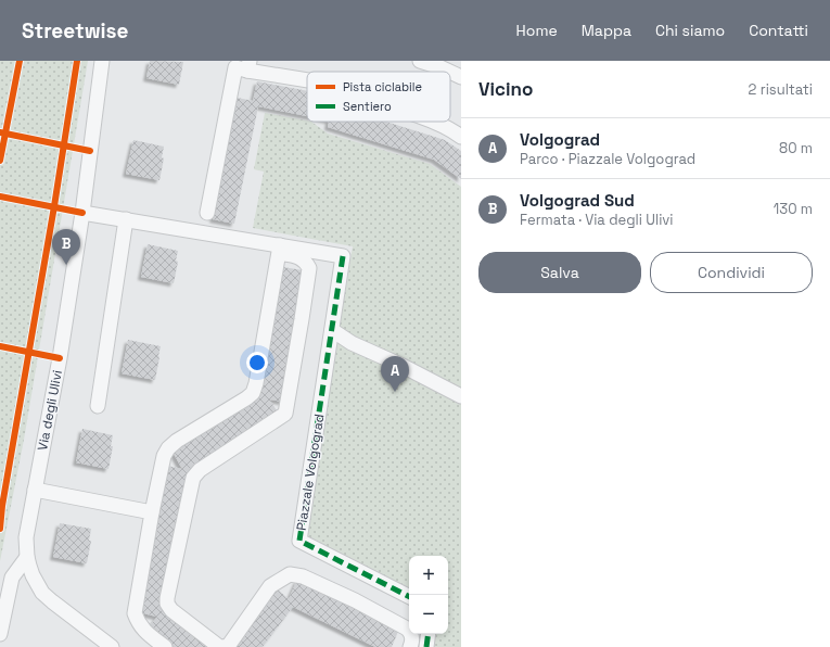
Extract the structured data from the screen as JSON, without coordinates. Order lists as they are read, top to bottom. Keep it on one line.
{"streets":{"street":["Via degli Ulivi","Piazzale Volgograd"]},"legend":["Pista ciclabile","Sentiero"],"page":{"header":"Streetwise","nav":["Home","Mappa","Chi siamo","Contatti"],"heading":["Vicino","2 risultati"],"list":[{"mark":"A","name":"Volgograd","note":"Parco · Piazzale Volgograd","value":"80 m"},{"mark":"B","name":"Volgograd Sud","note":"Fermata · Via degli Ulivi","value":"130 m"}],"pins":["B","A"],"buttons":["Salva","Condividi"],"map_buttons":["+","−"]}}
